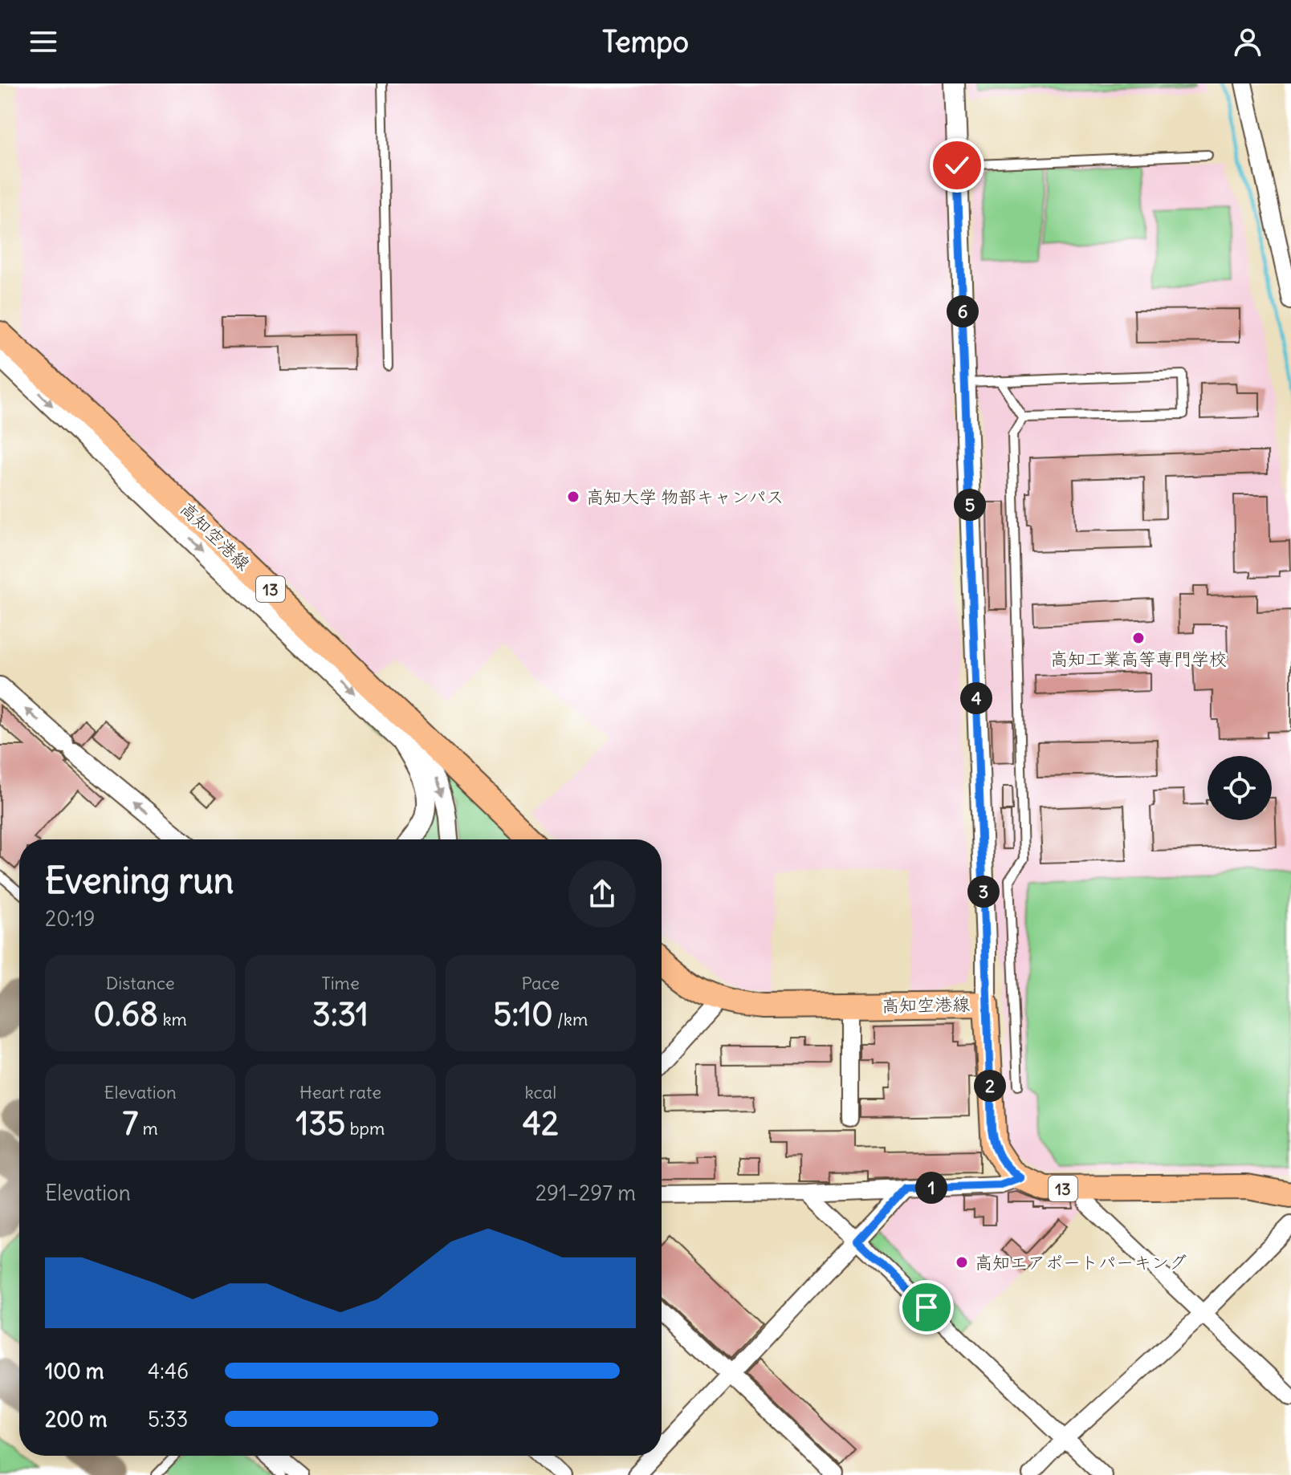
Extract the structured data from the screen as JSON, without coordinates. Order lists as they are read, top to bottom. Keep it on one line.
{"streets":{"main road":["高知空港線","13"]},"places":["高知大学 物部キャンパス","高知工業高等専門学校","高知エアポートパーキング"],"page":{"header":"Tempo","pins":["6","5","4","3","2","1"],"heading":["Evening run","20:19"],"stats":[["Distance","0.68 km"],["Time","3:31"],["Pace","5:10 /km"],["Elevation","7 m"],["Heart rate","135 bpm"],["kcal","42"]],"chart":["Elevation","291–297 m"],"list":[{"name":"100 m","note":"4:46"},{"name":"200 m","note":"5:33"}]}}
